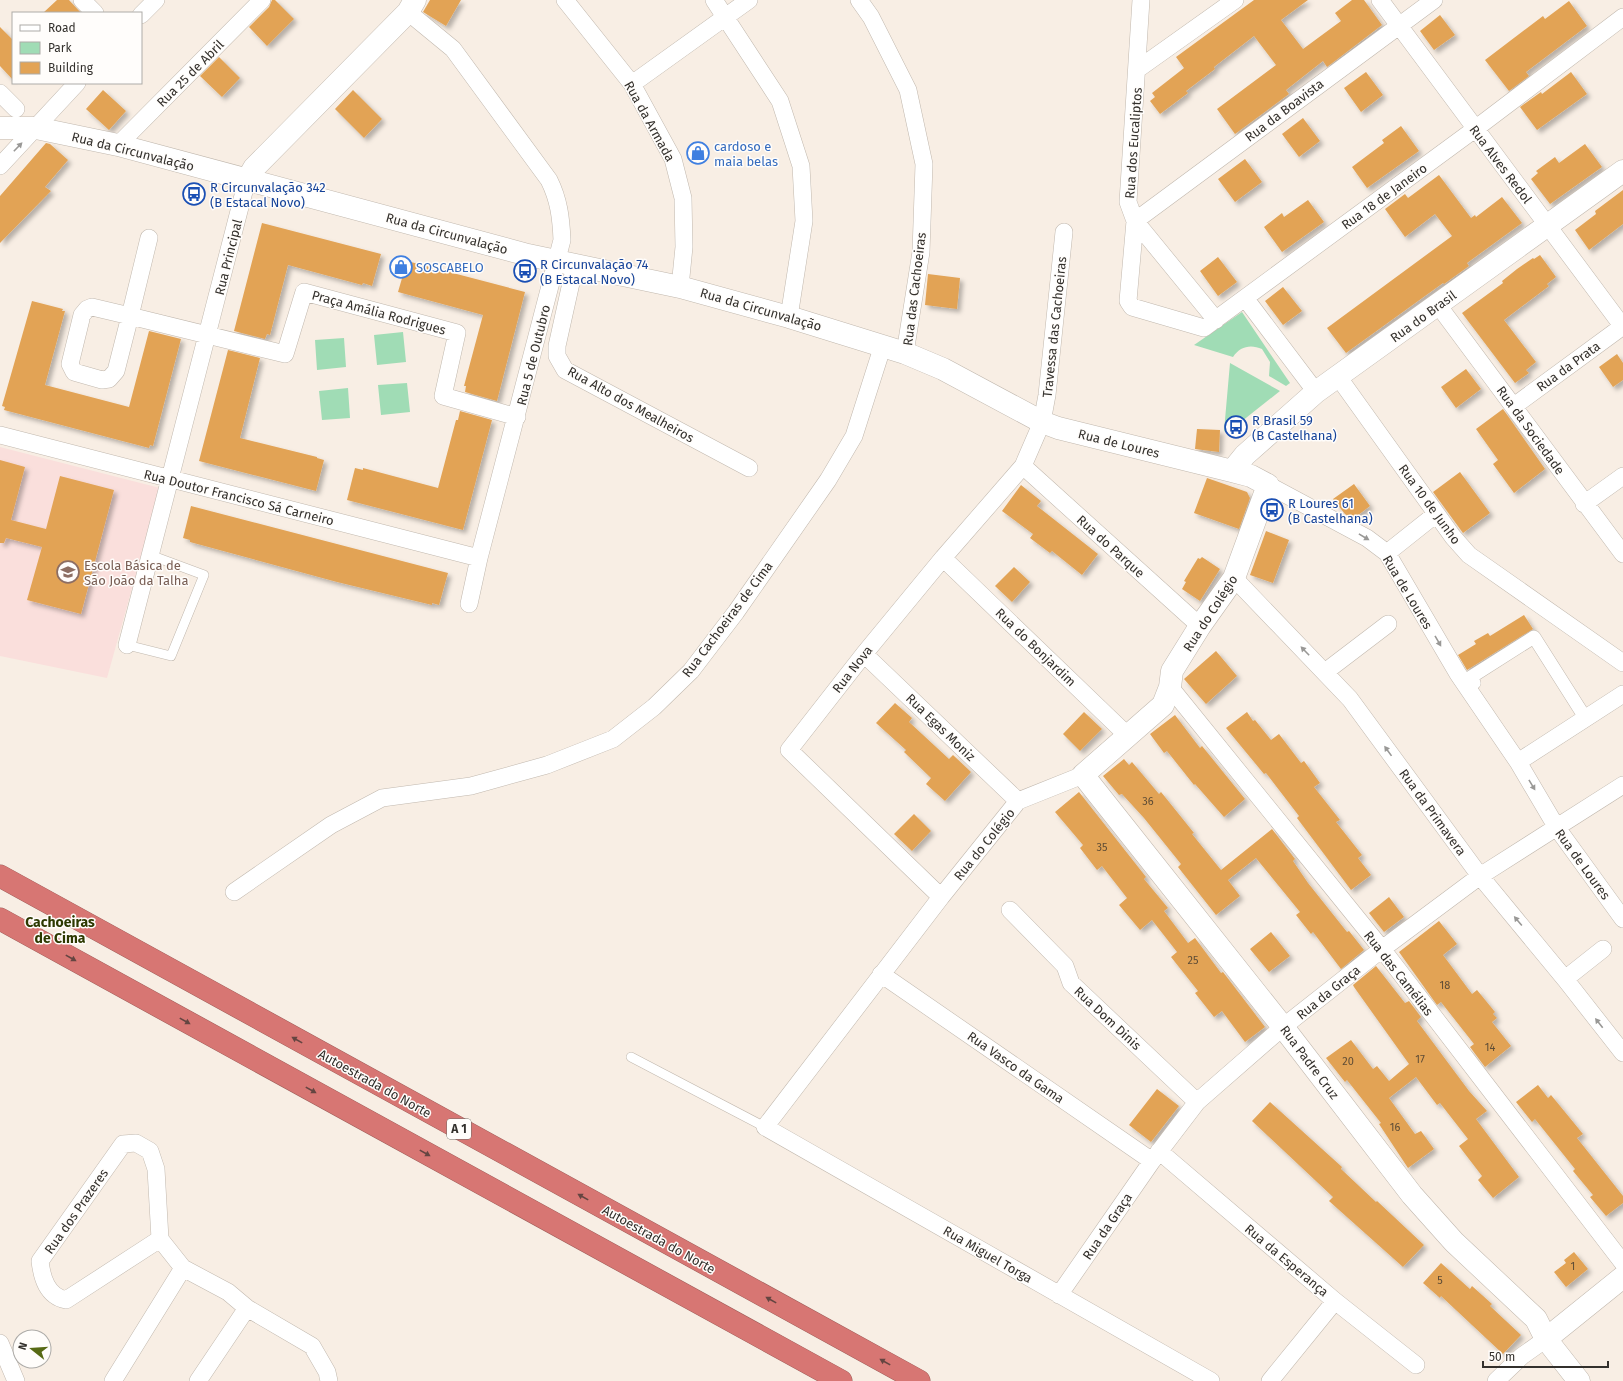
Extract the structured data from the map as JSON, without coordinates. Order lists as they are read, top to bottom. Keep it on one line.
{"streets":{"highway":["Autoestrada do Norte","A 1"],"street":["Rua 25 de Abril","Rua da Boavista","Rua da Armada","Rua dos Eucaliptos","Rua da Circunvalação","Rua Alves Redol","Rua 18 de Janeiro","Rua Principal","Rua das Cachoeiras","Praça Amália Rodrigues","Rua do Brasil","Travessa das Cachoeiras","Rua 5 de Outubro","Rua da Prata","Rua Alto dos Mealheiros","Rua da Sociedade","Rua de Loures","Rua Doutor Francisco Sá Carneiro","Rua 10 de Junho","Rua do Parque","Rua do Colégio","Rua Cachoeiras de Cima","Rua do Bonjardim","Rua Nova","Rua Egas Moniz","Rua da Primavera","Rua das Camélias","Rua da Graça","Rua Dom Dinis","Rua Padre Cruz","Rua Vasco da Gama","Rua dos Prazeres","Rua Miguel Torga","Rua da Esperança"]},"crossings":[["Rua 25 de Abril","Rua da Circunvalação"],["Rua da Boavista","Rua dos Eucaliptos"],["Rua da Boavista","Rua Alves Redol"],["Rua da Armada","Rua da Circunvalação"],["Rua dos Eucaliptos","Rua 18 de Janeiro"],["Rua da Circunvalação","Rua Principal"],["Rua da Circunvalação","Rua das Cachoeiras"],["Rua da Circunvalação","Rua 5 de Outubro"],["Rua da Circunvalação","Rua Alto dos Mealheiros"],["Rua da Circunvalação","Rua de Loures"],["Rua da Circunvalação","Rua Cachoeiras de Cima"],["Rua Alves Redol","Rua 18 de Janeiro"],["Rua Alves Redol","Rua do Brasil"],["Rua Alves Redol","Rua da Prata"],["Rua Principal","Praça Amália Rodrigues"],["Rua Principal","Rua 5 de Outubro"],["Rua Principal","Rua Doutor Francisco Sá Carneiro"],["Praça Amália Rodrigues","Rua 5 de Outubro"],["Rua do Brasil","Rua da Sociedade"],["Rua do Brasil","Rua de Loures"],["Rua do Brasil","Rua 10 de Junho"],["Travessa das Cachoeiras","Rua de Loures"],["Travessa das Cachoeiras","Rua Nova"],["Rua 5 de Outubro","Rua Alto dos Mealheiros"],["Rua 5 de Outubro","Rua Doutor Francisco Sá Carneiro"],["Rua da Prata","Rua da Sociedade"],["Rua de Loures","Rua do Colégio"],["Rua de Loures","Rua Nova"],["Rua de Loures","Rua da Graça"],["Rua do Parque","Rua do Colégio"],["Rua do Parque","Rua Nova"],["Rua do Colégio","Rua do Bonjardim"],["Rua do Colégio","Rua Nova"],["Rua do Colégio","Rua Egas Moniz"],["Rua do Colégio","Rua da Primavera"],["Rua do Colégio","Rua das Camélias"],["Rua do Colégio","Rua Padre Cruz"],["Rua do Colégio","Rua Vasco da Gama"],["Rua do Colégio","Rua Miguel Torga"],["Rua do Bonjardim","Rua Nova"],["Rua Nova","Rua Egas Moniz"],["Rua da Primavera","Rua da Graça"],["Rua das Camélias","Rua da Graça"],["Rua da Graça","Rua Dom Dinis"],["Rua da Graça","Rua Padre Cruz"],["Rua da Graça","Rua Vasco da Gama"],["Rua da Graça","Rua Miguel Torga"],["Rua da Graça","Rua da Esperança"],["Rua Vasco da Gama","Rua da Esperança"]],"one_way":["Rua de Loures","Rua da Primavera"],"districts":["Cachoeiras de Cima"],"places":{"shop":["cardoso e maia belas","SOSCABELO"],"bus stop":["R Circunvalação 342 (B Estacal Novo)","R Circunvalação 74 (B Estacal Novo)","R Brasil 59 (B Castelhana)","R Loures 61 (B Castelhana)"],"school or university":["Escola Básica de São João da Talha"]},"house_numbers":["36","35","25","18","14","17","20","16","1","5"],"legend":["Road","Park","Building"],"scale_bar":"50 m","north":"left"}
